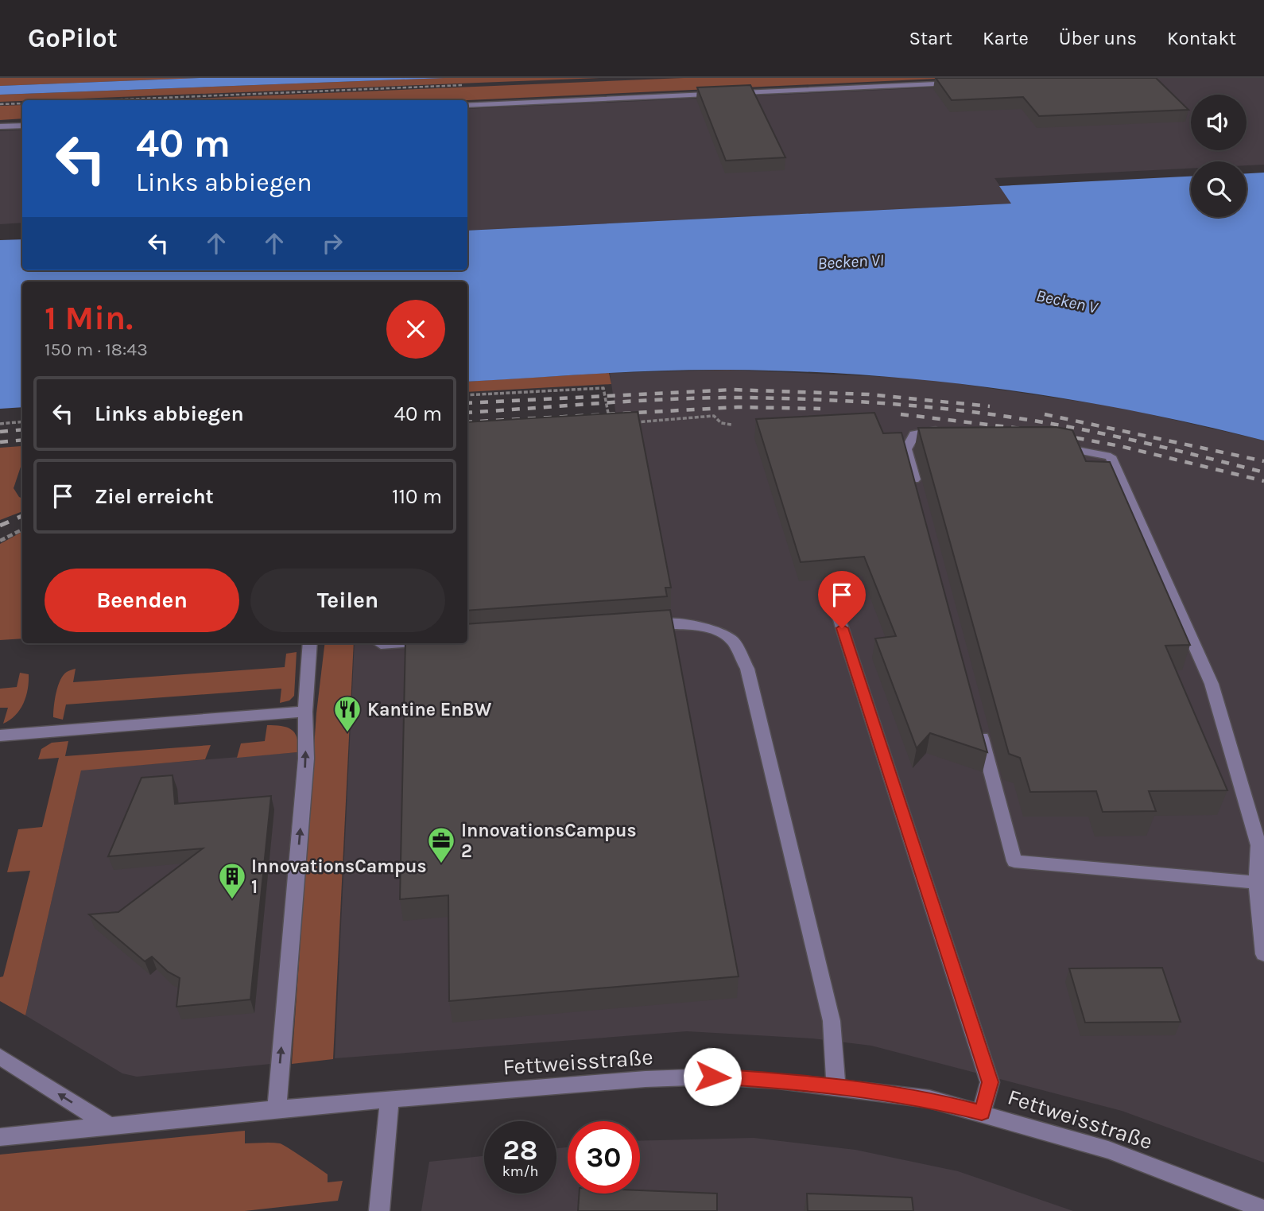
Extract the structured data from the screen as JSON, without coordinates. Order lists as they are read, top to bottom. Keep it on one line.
{"streets":{"street":["Fettweisstraße"]},"water":["Becken VI","Becken V"],"places":{"restaurant":["Kantine EnBW"],"office":["InnovationsCampus 2"],"building":["InnovationsCampus 1"]},"page":{"header":"GoPilot","nav":["Start","Karte","Über uns","Kontakt"],"turn":["40 m","Links abbiegen"],"heading":["1 Min.","150 m · 18:43"],"list":[{"name":"Links abbiegen","value":"40 m"},{"name":"Ziel erreicht","value":"110 m"}],"buttons":["Beenden","Teilen"],"speed":"28 km/h","limit":"30"}}
